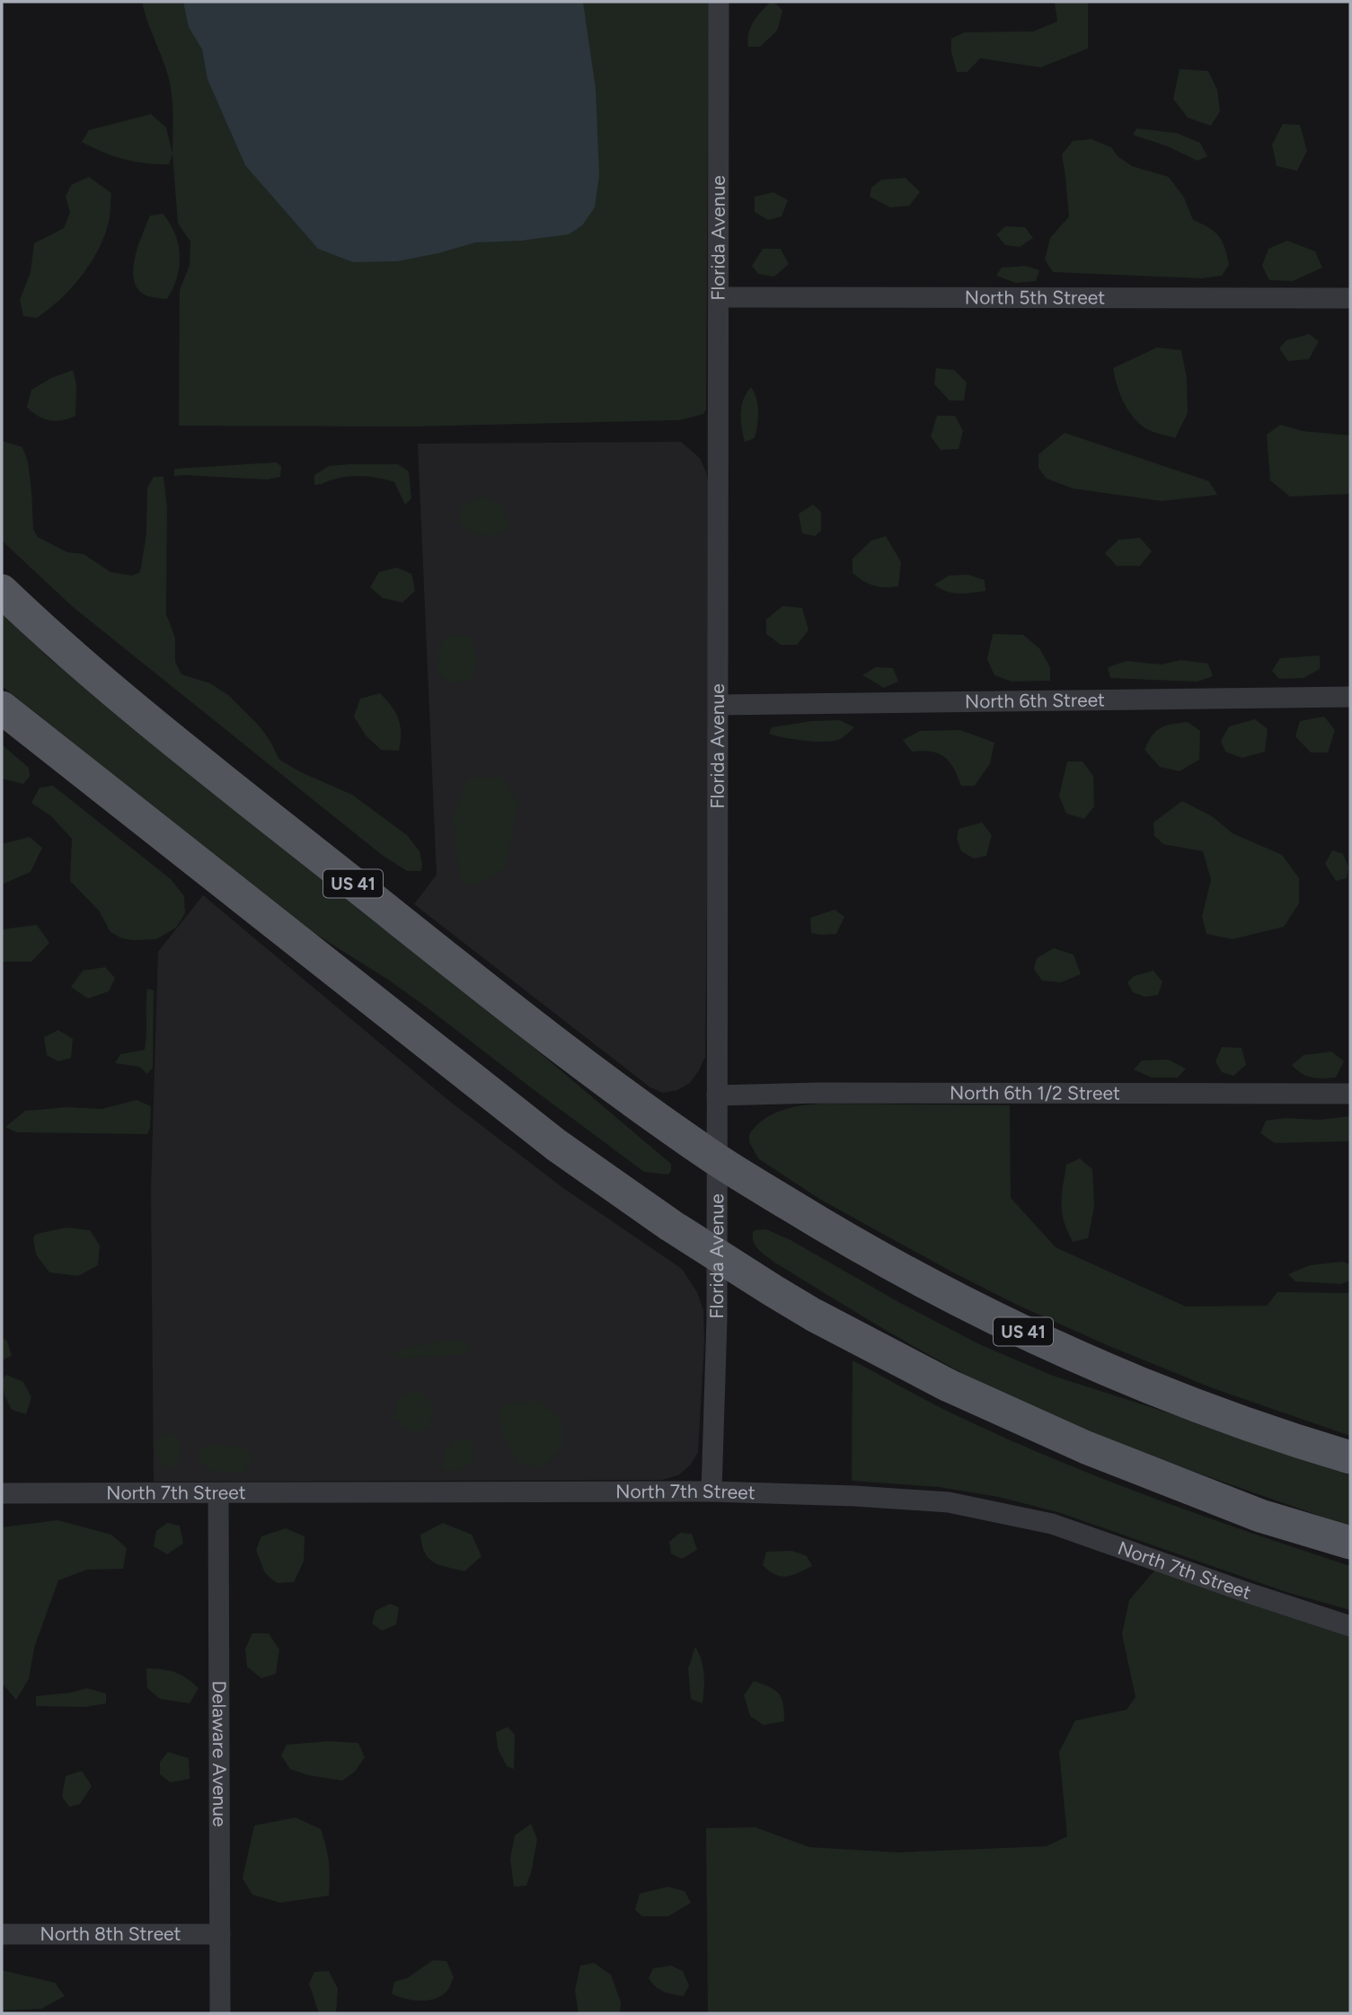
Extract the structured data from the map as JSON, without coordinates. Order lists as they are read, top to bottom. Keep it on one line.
{"streets":{"main road":["US 41"],"street":["Florida Avenue","North 5th Street","North 6th Street","North 6th 1/2 Street","North 7th Street","Delaware Avenue","North 8th Street"]},"crossings":[["Florida Avenue","North 5th Street"],["Florida Avenue","North 6th Street"],["Florida Avenue","US 41"],["Florida Avenue","North 6th 1/2 Street"],["Florida Avenue","North 7th Street"],["North 7th Street","Delaware Avenue"],["Delaware Avenue","North 8th Street"]]}
